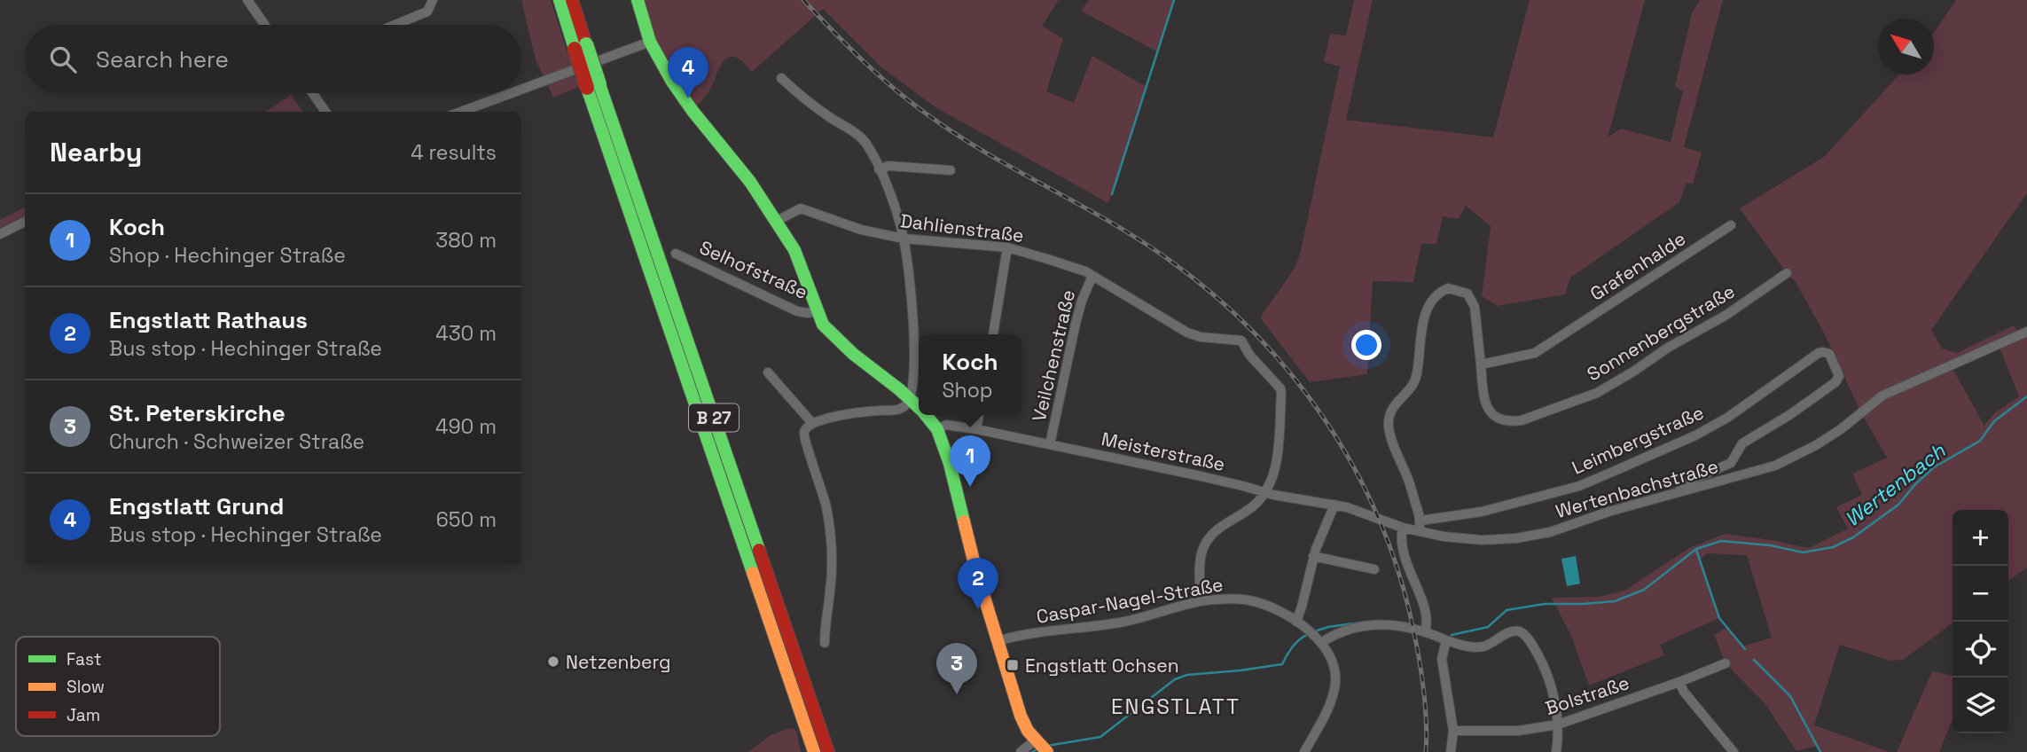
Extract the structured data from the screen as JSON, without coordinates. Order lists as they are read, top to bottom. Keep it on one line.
{"streets":{"main road":["B 27"],"street":["Dahlienstraße","Grafenhalde","Selhofstraße","Sonnenbergstraße","Veilchenstraße","Leimbergstraße","Meisterstraße","Wertenbachstraße","Caspar-Nagel-Straße","Bolstraße"]},"crossings":[["Dahlienstraße","Veilchenstraße"],["Dahlienstraße","Meisterstraße"],["Grafenhalde","Sonnenbergstraße"],["Sonnenbergstraße","Leimbergstraße"],["Sonnenbergstraße","Wertenbachstraße"],["Veilchenstraße","Meisterstraße"],["Leimbergstraße","Wertenbachstraße"],["Meisterstraße","Wertenbachstraße"]],"districts":["ENGSTLATT"],"water":["Wertenbach"],"places":{"other":["Netzenberg"],"transit":["Engstlatt Ochsen"]},"legend":["Fast","Slow","Jam"],"north":"top left","page":{"search":"Search here","pins":["4","1","2","3"],"heading":["Nearby","4 results"],"list":[{"mark":"1","name":"Koch","note":"Shop · Hechinger Straße","value":"380 m"},{"mark":"2","name":"Engstlatt Rathaus","note":"Bus stop · Hechinger Straße","value":"430 m"},{"mark":"3","name":"St. Peterskirche","note":"Church · Schweizer Straße","value":"490 m"},{"mark":"4","name":"Engstlatt Grund","note":"Bus stop · Hechinger Straße","value":"650 m"}],"popup":["Koch","Shop"],"map_buttons":["+","−"]}}
